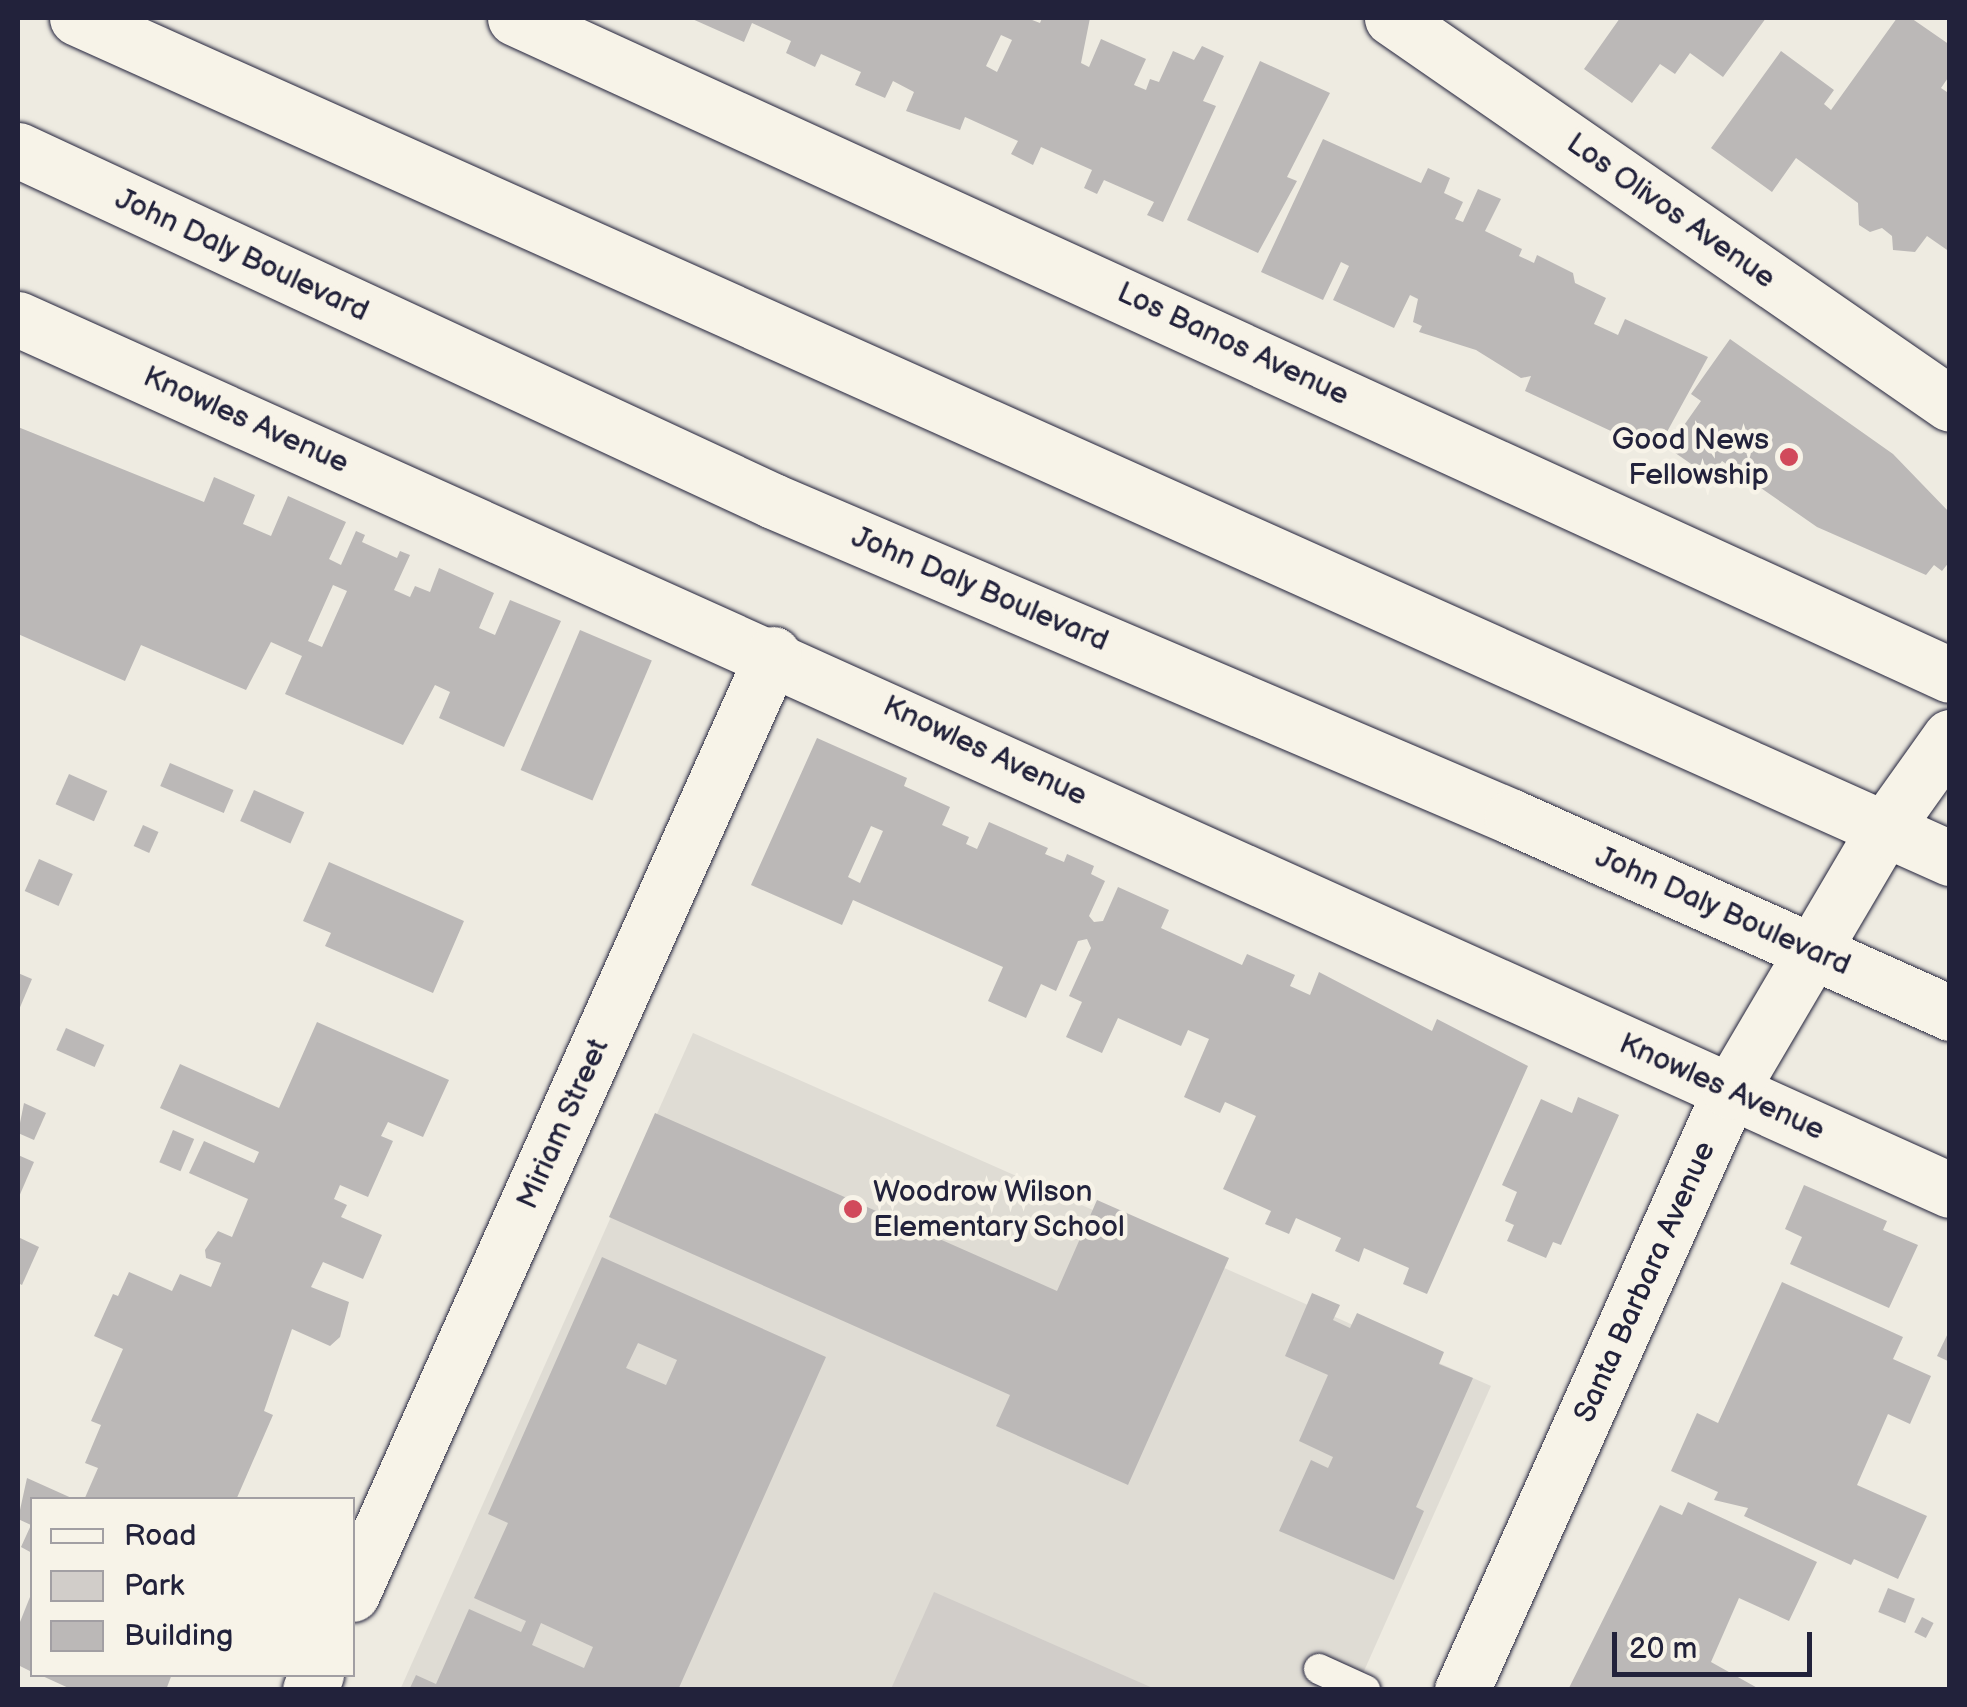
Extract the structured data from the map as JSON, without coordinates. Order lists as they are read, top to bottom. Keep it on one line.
{"streets":{"street":["Los Olivos Avenue","John Daly Boulevard","Los Banos Avenue","Knowles Avenue","Miriam Street","Santa Barbara Avenue"]},"crossings":[["John Daly Boulevard","Santa Barbara Avenue"],["Knowles Avenue","Miriam Street"],["Knowles Avenue","Santa Barbara Avenue"]],"places":["Good News Fellowship","Woodrow Wilson Elementary School"],"legend":["Road","Park","Building"],"scale_bar":"20 m"}
